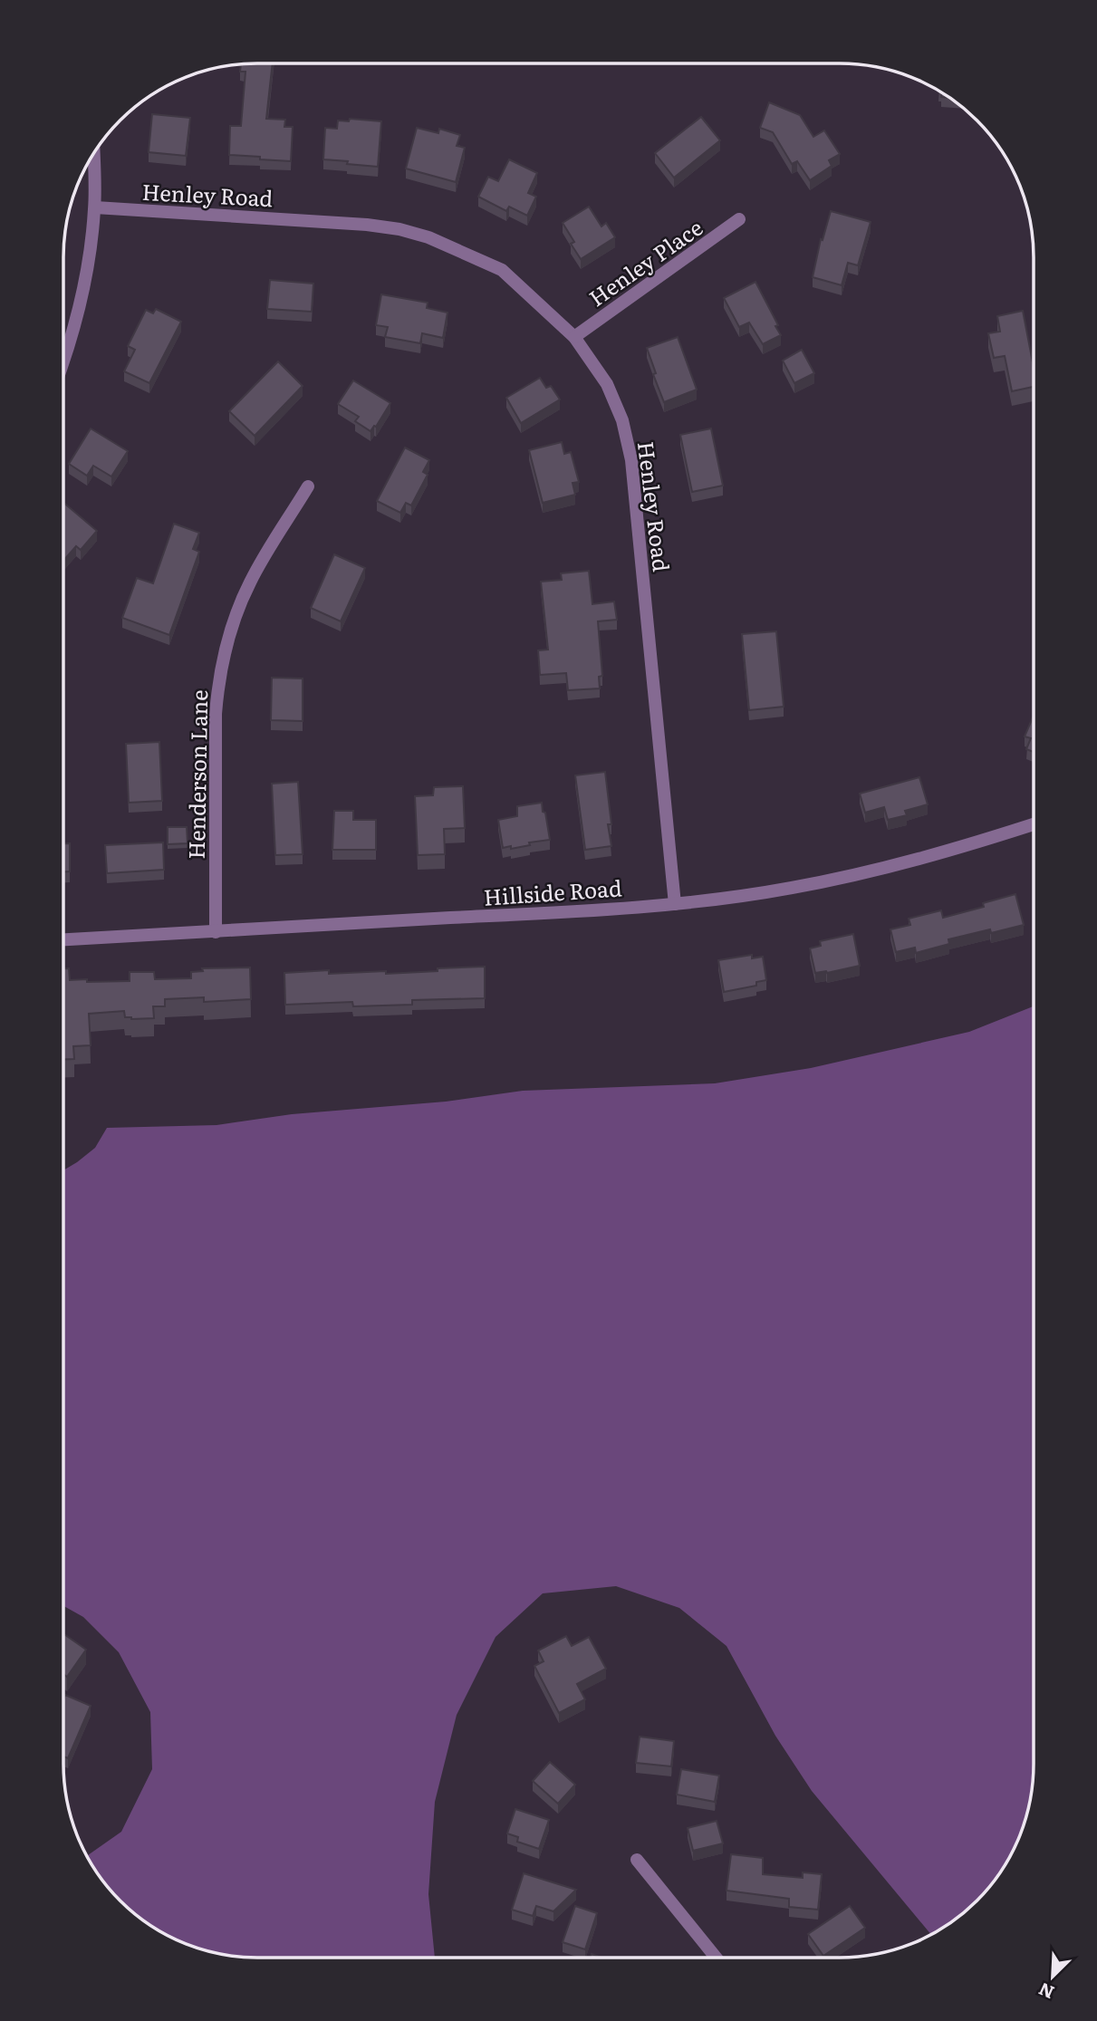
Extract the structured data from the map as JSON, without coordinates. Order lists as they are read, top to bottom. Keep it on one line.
{"streets":{"street":["Henley Road","Henley Place","Henderson Lane","Hillside Road"]},"crossings":[["Henley Road","Henley Place"],["Henley Road","Hillside Road"],["Henderson Lane","Hillside Road"]],"north":"bottom left"}
